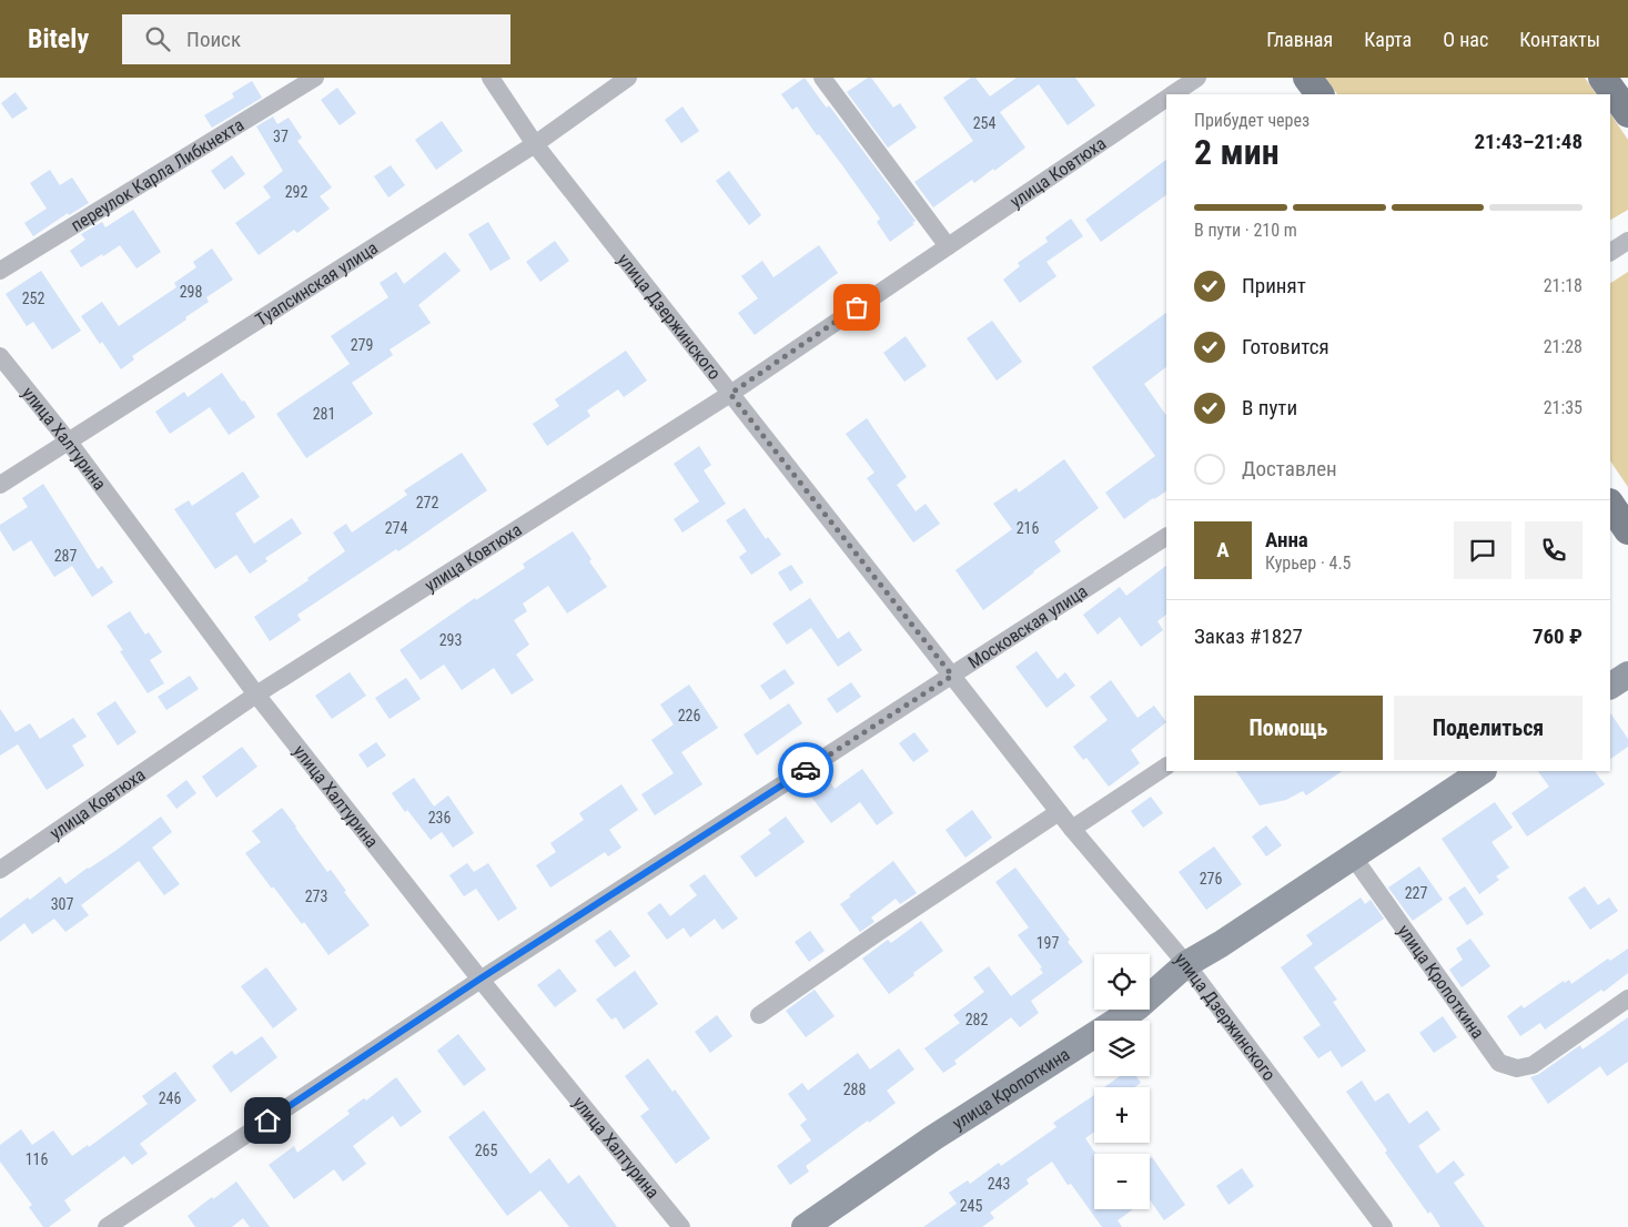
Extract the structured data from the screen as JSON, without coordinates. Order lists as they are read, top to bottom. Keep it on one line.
{"streets":{"main road":["улица Кропоткина"],"street":["улица Ковтюха","переулок Карла Либкнехта","Туапсинская улица","улица Дзержинского","улица Халтурина","Московская улица"]},"crossings":[["улица Ковтюха","улица Дзержинского"],["улица Ковтюха","улица Халтурина"],["Туапсинская улица","улица Дзержинского"],["Туапсинская улица","улица Халтурина"],["улица Дзержинского","Московская улица"],["улица Дзержинского","улица Кропоткина"],["улица Халтурина","Московская улица"]],"house_numbers":["254","37","292","298","252","279","281","272","274","216","287","293","226","236","276","227","273","307","197","282","288","246","265","116","243","245"],"page":{"header":"Bitely","search":"Поиск","nav":["Главная","Карта","О нас","Контакты"],"heading":["2 мин","Прибудет через","21:43–21:48"],"panel":["Анна","Курьер · 4.5","Заказ #1827","760 ₽"],"bar":"В пути · 210 m","list":[["Принят","21:18"],["Готовится","21:28"],["В пути","21:35"],"Доставлен"],"round":"А","buttons":["Помощь","Поделиться"],"map_buttons":["+","−"]}}
